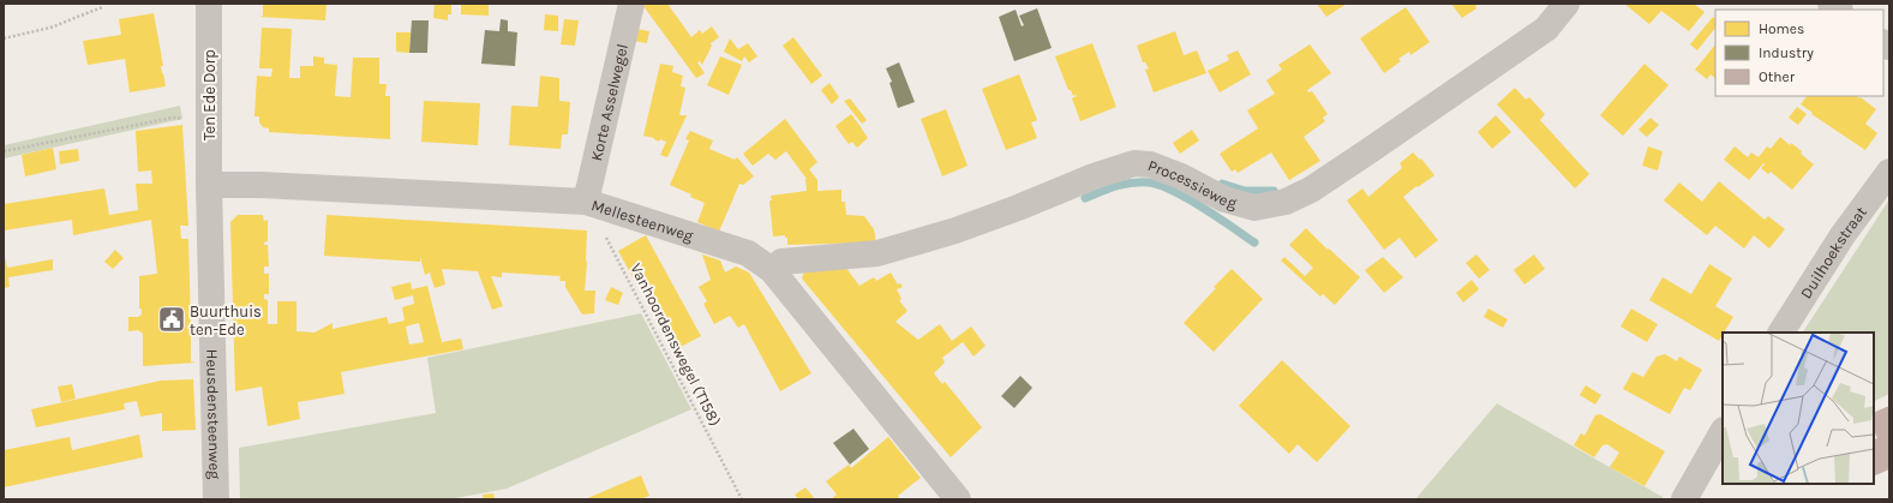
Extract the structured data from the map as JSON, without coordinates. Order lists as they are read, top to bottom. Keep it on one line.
{"streets":{"street":["Ten Ede Dorp","Korte Asselwegel","Processieweg","Mellesteenweg","Duilhoekstraat","Heusdensteenweg"],"path":["Vanhoordenswegel (T158)"]},"crossings":[["Ten Ede Dorp","Mellesteenweg"],["Ten Ede Dorp","Heusdensteenweg"],["Korte Asselwegel","Mellesteenweg"],["Korte Asselwegel","Vanhoordenswegel (T158)"],["Processieweg","Mellesteenweg"],["Mellesteenweg","Vanhoordenswegel (T158)"],["Mellesteenweg","Heusdensteenweg"]],"places":{"public building":["Buurthuis ten-Ede"]},"legend":["Homes","Industry","Other"]}
